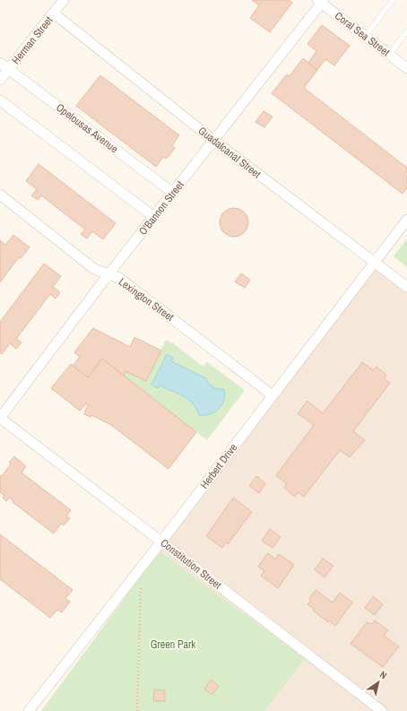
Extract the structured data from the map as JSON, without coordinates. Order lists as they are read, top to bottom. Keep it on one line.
{"streets":{"street":["Coral Sea Street","Herman Street","Opelousas Avenue","Guadalcanal Street","O'Bannon Street","Lexington Street","Herbert Drive","Constitution Street"]},"crossings":[["Coral Sea Street","O'Bannon Street"],["Herman Street","Opelousas Avenue"],["Herman Street","Guadalcanal Street"],["Opelousas Avenue","O'Bannon Street"],["Guadalcanal Street","O'Bannon Street"],["Guadalcanal Street","Herbert Drive"],["O'Bannon Street","Lexington Street"],["O'Bannon Street","Constitution Street"],["Lexington Street","Herbert Drive"],["Herbert Drive","Constitution Street"]],"parks":["Green Park"],"north":"top right"}
